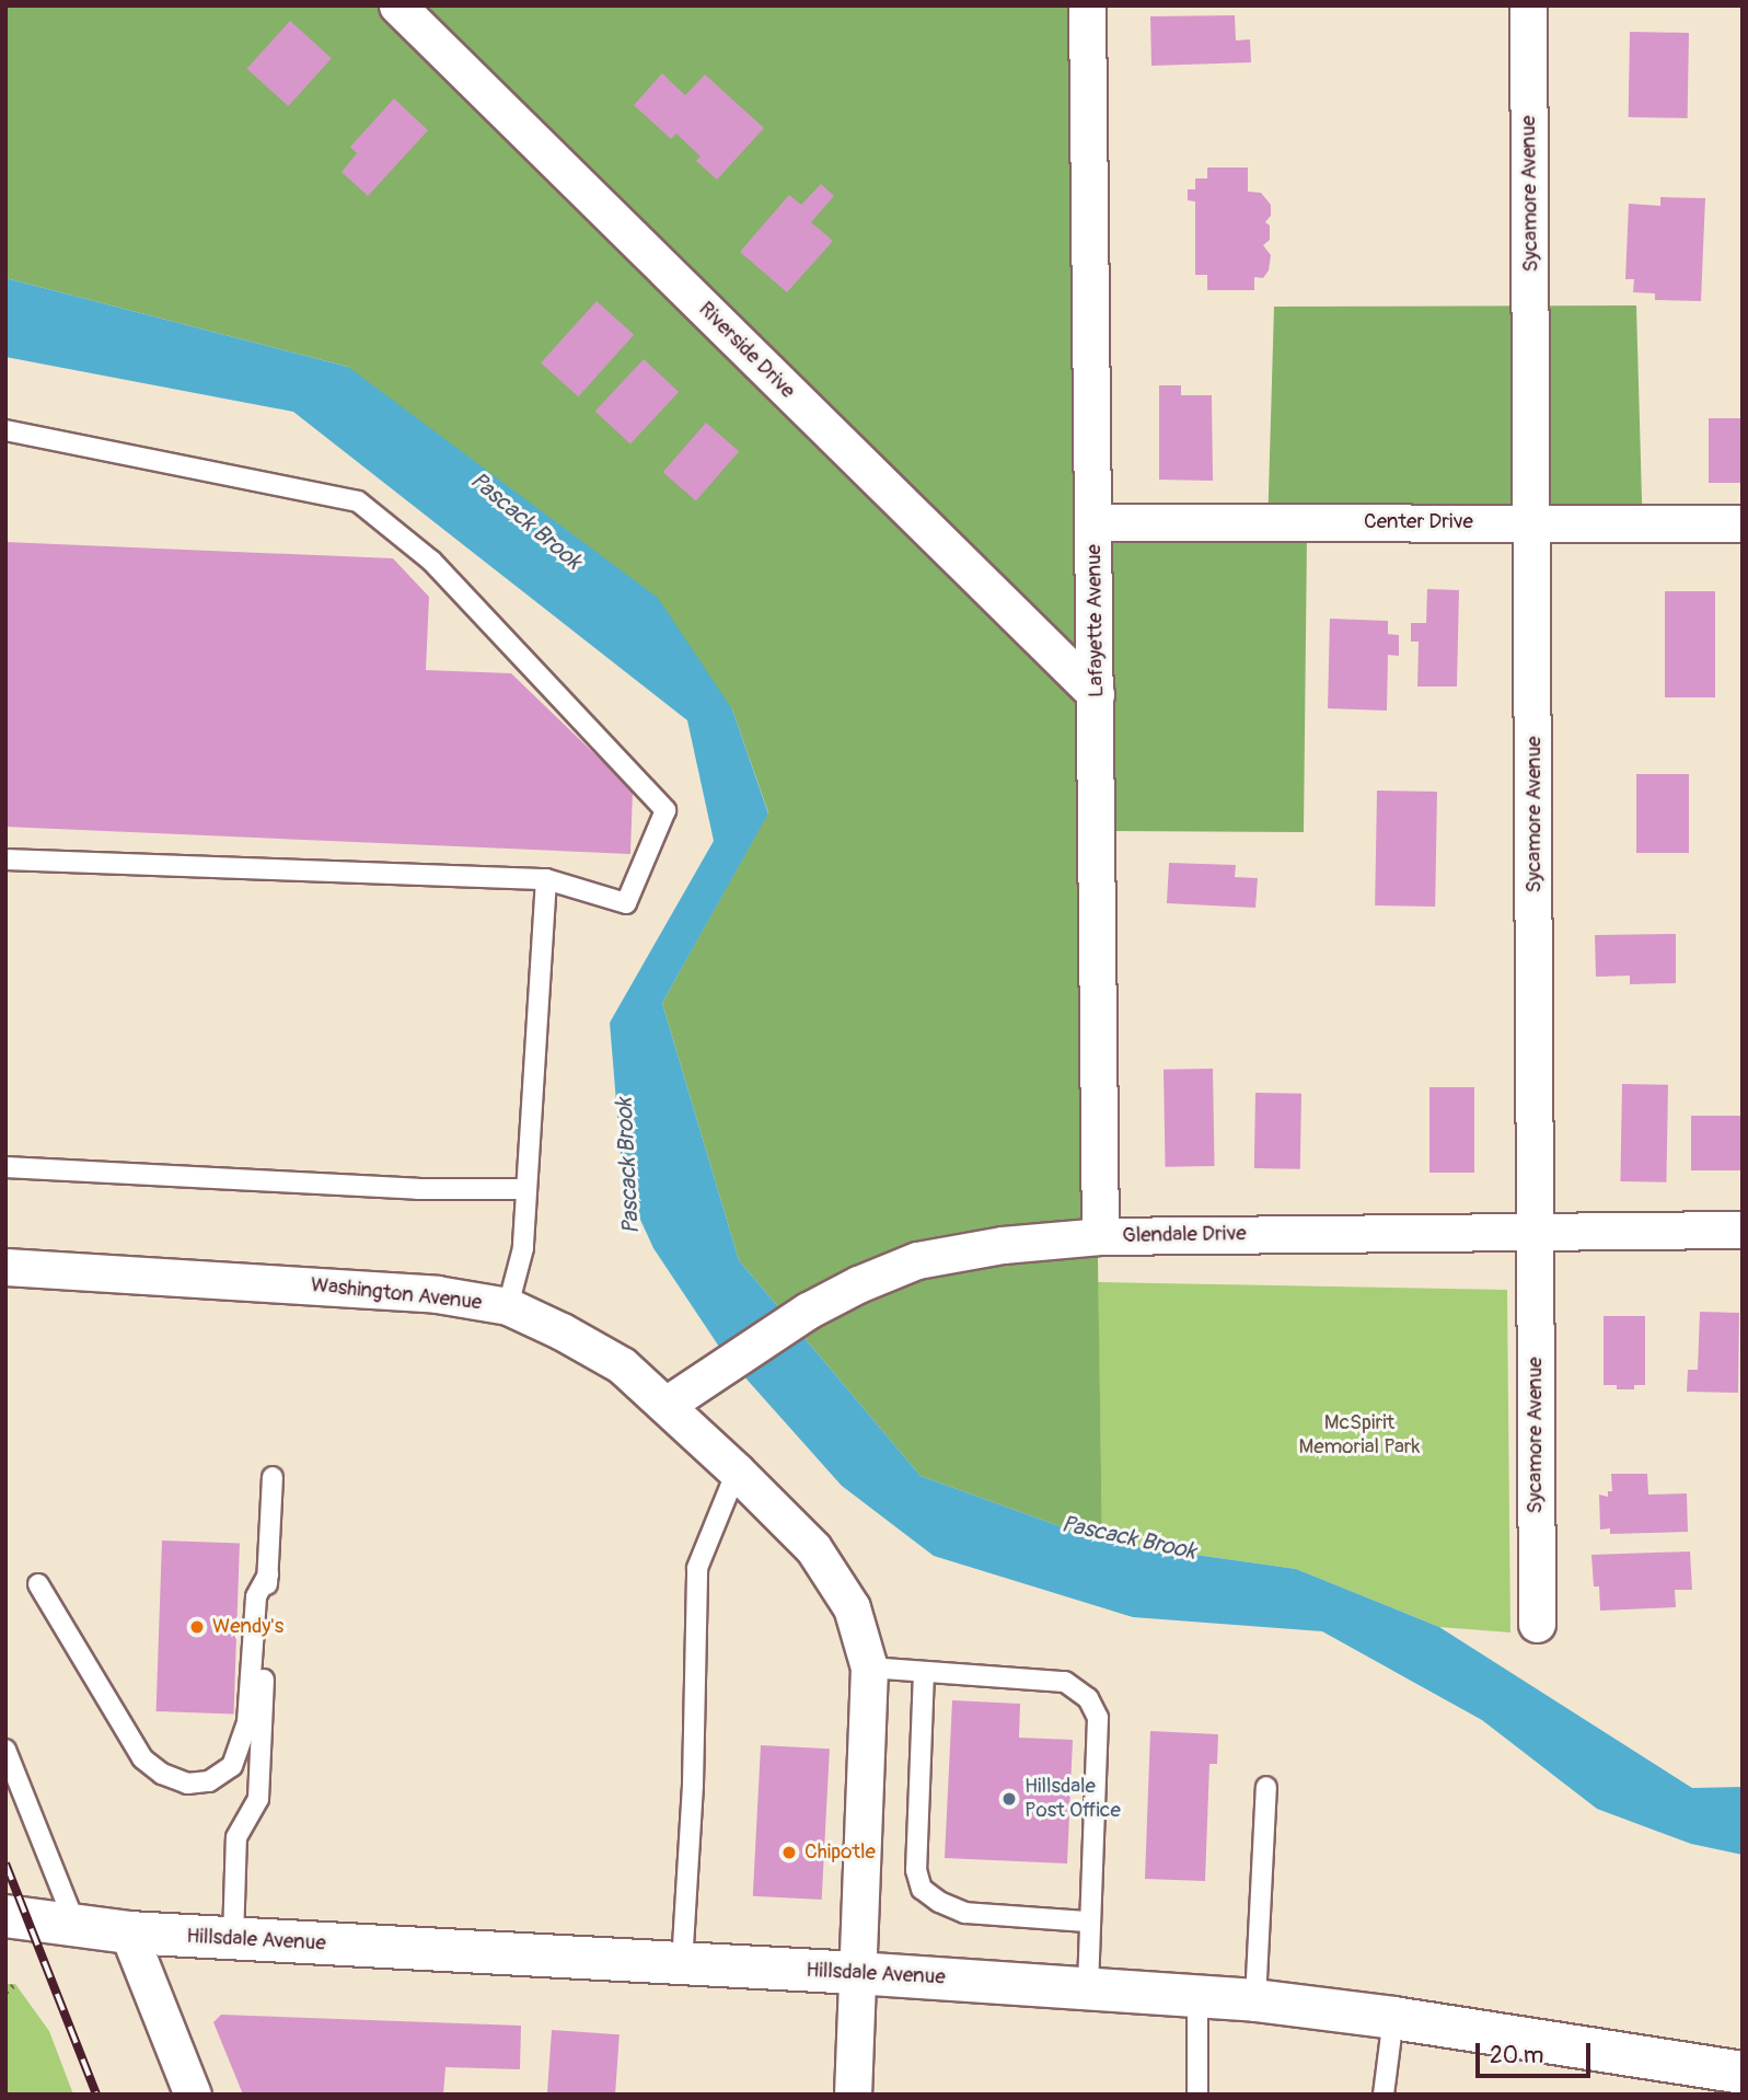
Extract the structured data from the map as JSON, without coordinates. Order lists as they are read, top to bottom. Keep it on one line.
{"streets":{"street":["Sycamore Avenue","Riverside Drive","Center Drive","Lafayette Avenue","Glendale Drive","Washington Avenue","Hillsdale Avenue"]},"crossings":[["Sycamore Avenue","Center Drive"],["Sycamore Avenue","Glendale Drive"],["Riverside Drive","Lafayette Avenue"],["Center Drive","Lafayette Avenue"],["Lafayette Avenue","Glendale Drive"],["Glendale Drive","Washington Avenue"],["Washington Avenue","Hillsdale Avenue"]],"water":["Pascack Brook"],"parks":["McSpirit Memorial Park"],"places":["Wendy's","Hillsdale Post Office","Chipotle"],"scale_bar":"20 m"}
